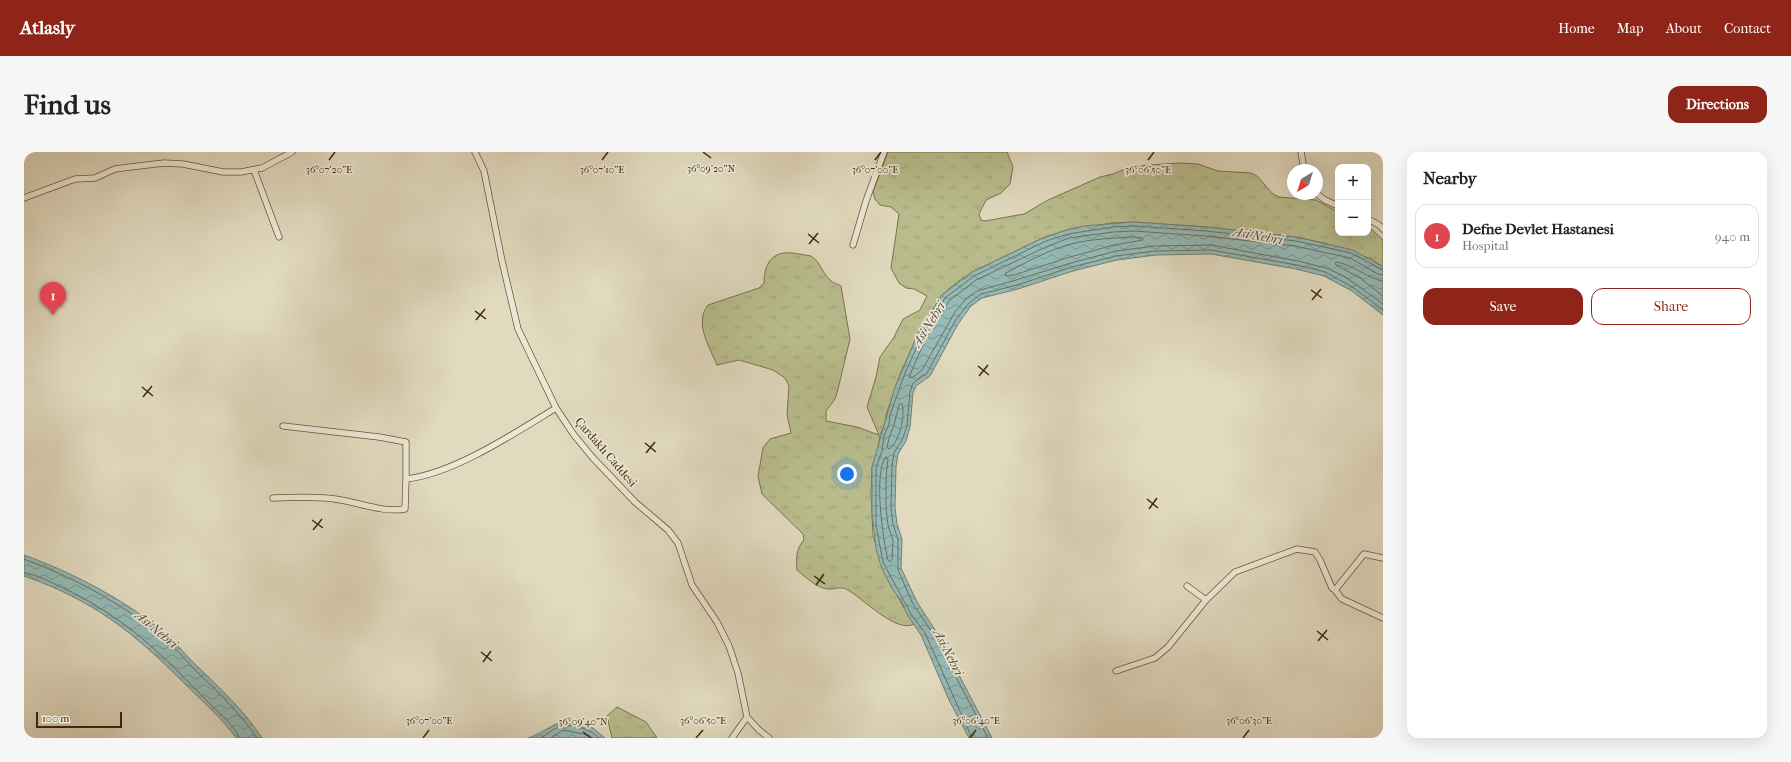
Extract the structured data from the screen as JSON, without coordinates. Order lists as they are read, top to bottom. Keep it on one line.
{"streets":{"street":["Çardaklı Caddesi"]},"water":["Asi Nehri"],"scale_bar":"100 m","north":"bottom left","page":{"header":"Atlasly","nav":["Home","Map","About","Contact"],"buttons":["Directions",["Save","Share"]],"title":"Find us","heading":"Nearby","map_buttons":["+","−"],"list":[{"mark":"1","name":"Defne Devlet Hastanesi","note":"Hospital","value":"940 m"}],"pins":"1","scale":"100 m"},"coordinates":["36°09'20\"N","36°07'20\"E","36°07'10\"E","36°07'00\"E","36°06'50\"E","36°06'40\"E","36°06'30\"E","36°09'40\"N"]}
